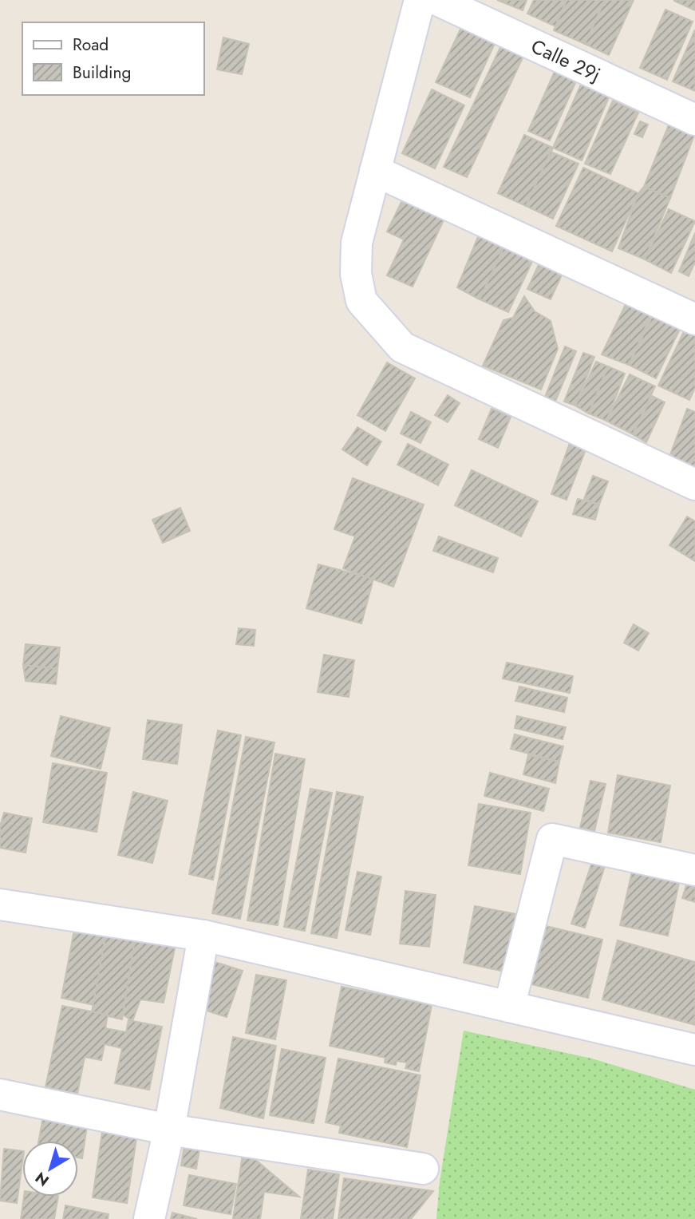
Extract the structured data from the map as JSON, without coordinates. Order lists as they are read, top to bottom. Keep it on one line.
{"streets":{"street":["Calle 29j"]},"legend":["Road","Building"],"north":"bottom left"}
